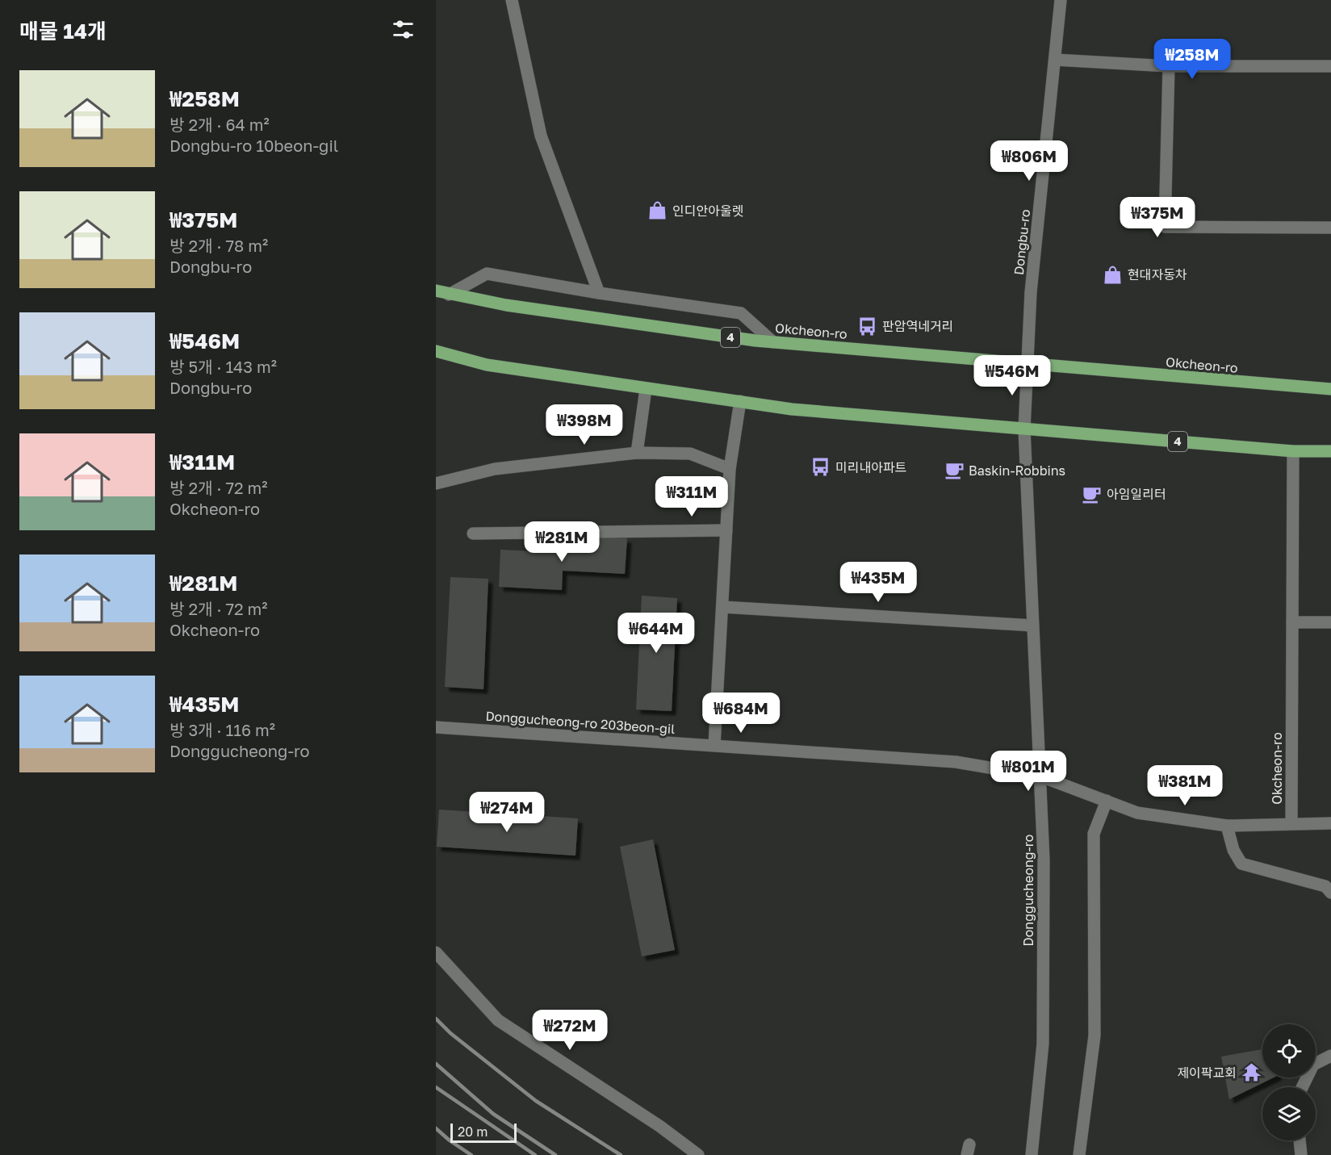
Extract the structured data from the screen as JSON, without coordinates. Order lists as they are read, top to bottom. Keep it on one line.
{"streets":{"main road":["Okcheon-ro","4"],"street":["Dongbu-ro","Donggucheong-ro 203beon-gil","Donggucheong-ro"]},"crossings":[["Dongbu-ro","Okcheon-ro"],["Dongbu-ro","4"],["Dongbu-ro","Donggucheong-ro"],["Okcheon-ro","4"],["Okcheon-ro","Donggucheong-ro 203beon-gil"],["4","Donggucheong-ro"],["Donggucheong-ro 203beon-gil","Donggucheong-ro"]],"places":{"shop":["인디안아울렛","현대자동차"],"bus stop":["판암역네거리","미리내아파트"],"cafe":["Baskin-Robbins","아임일리터"],"temple":["제이팍교회"]},"scale_bar":"20 m","page":{"heading":"매물 14개","price":["₩258M","₩806M","₩375M","₩546M","₩398M","₩311M","₩281M","₩435M","₩644M","₩684M","₩801M","₩381M","₩274M","₩272M"],"list":[{"name":"₩258M","note":"방 2개 · 64 m² · Dongbu-ro 10beon-gil"},{"name":"₩375M","note":"방 2개 · 78 m² · Dongbu-ro"},{"name":"₩546M","note":"방 5개 · 143 m² · Dongbu-ro"},{"name":"₩311M","note":"방 2개 · 72 m² · Okcheon-ro"},{"name":"₩281M","note":"방 2개 · 72 m² · Okcheon-ro"},{"name":"₩435M","note":"방 3개 · 116 m² · Donggucheong-ro"}],"scale":"20 m"}}
